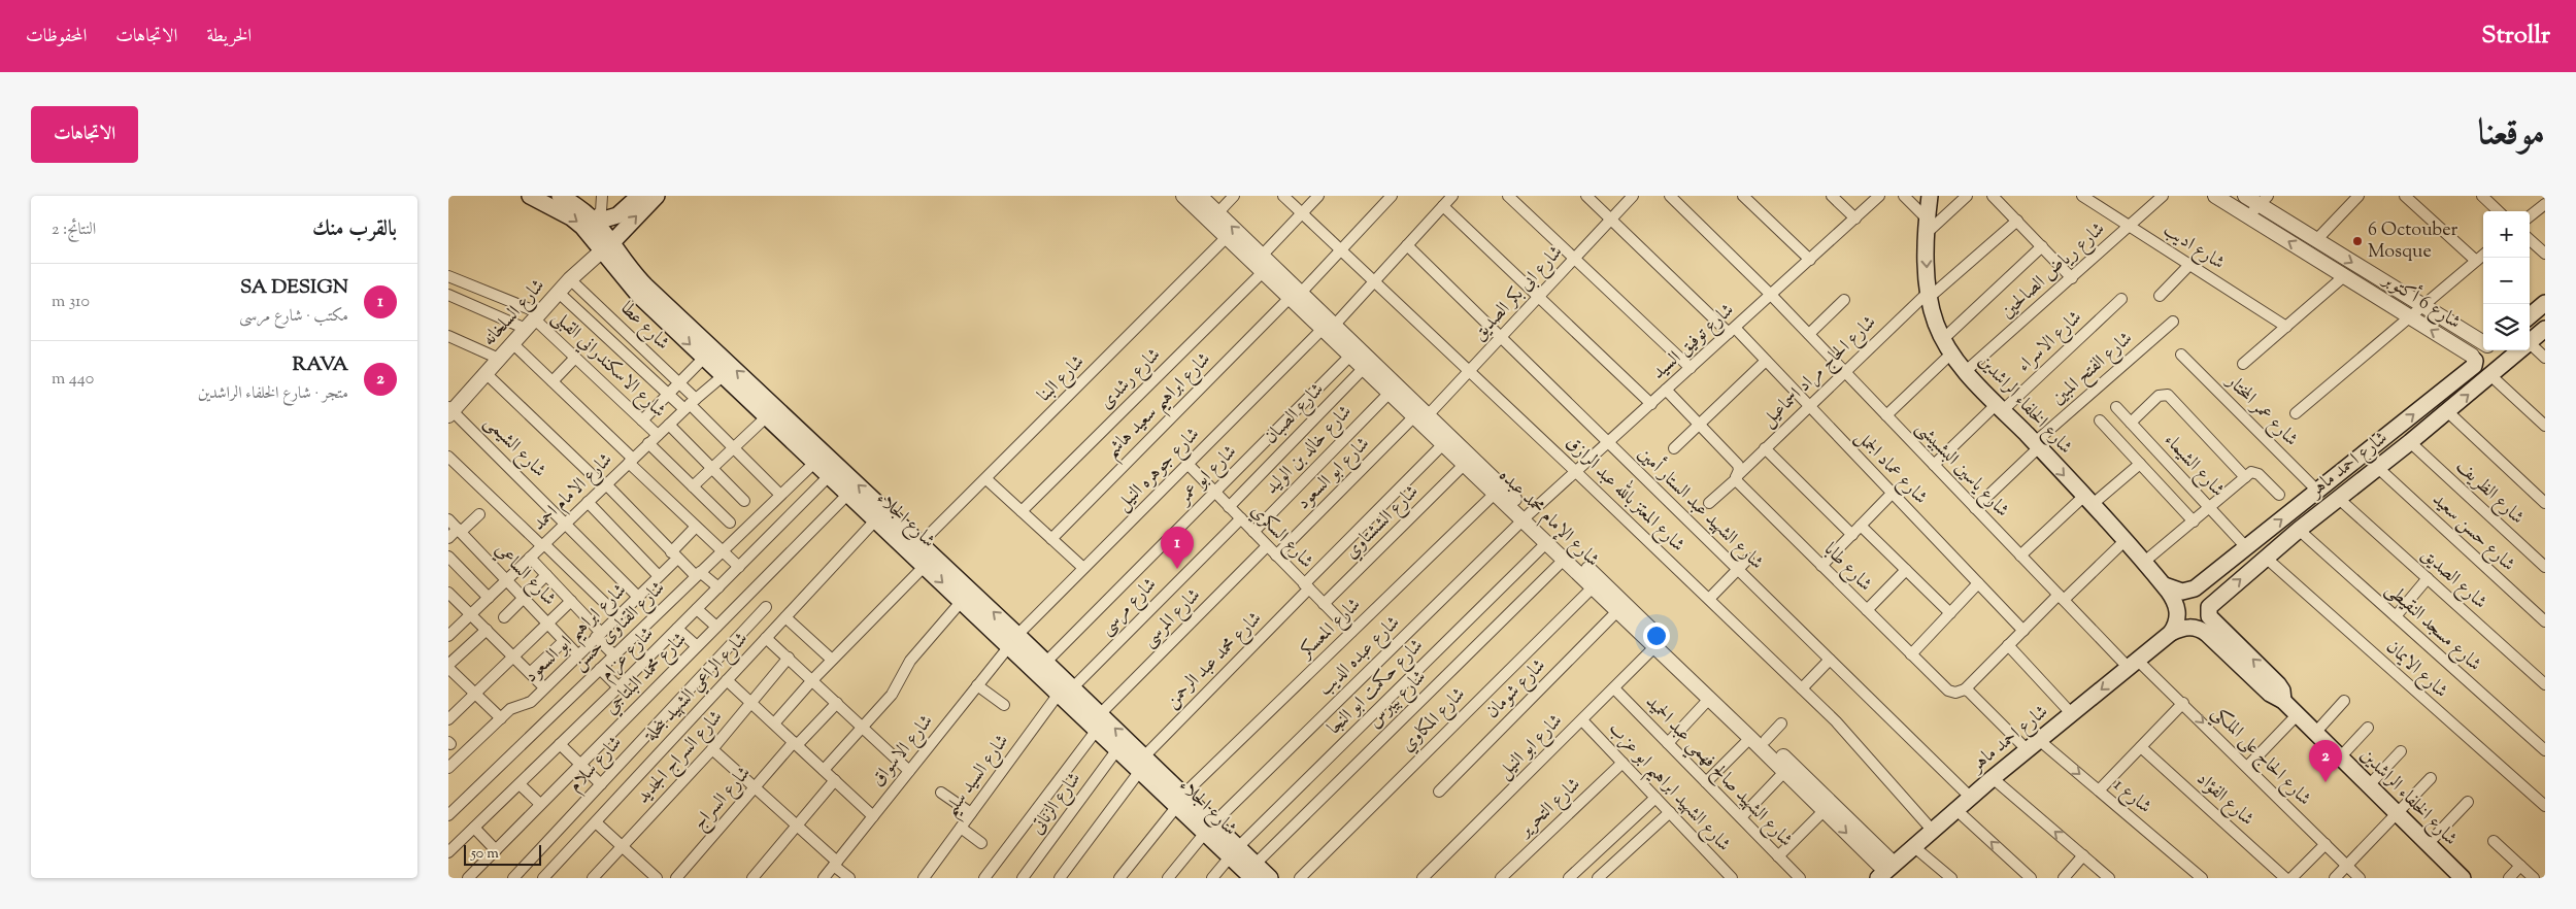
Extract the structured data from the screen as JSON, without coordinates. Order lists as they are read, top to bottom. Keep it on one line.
{"streets":{"main road":["شارع الخلفاء الراشدين","شارع احمد ماهر","شارع الجلاء"],"street":["شارع اديب","شارع رياض الصالحين","شارع ابى بكر الصديق","شارع 6 أكتوبر","شارع السلخانه","شارع عطا","شارع توفيق السيد","شارع الاسراء","شارع الاسكندراني القبلى","شارع الفتح المبين","شارع الحاج مراد اسماعيل","شارع البنا","شارع رشدى","شارع ابراهيم سعيد هاشم","شارع عمر المختار","شارع الصبان","شارع الشيمى","شارع خالد بن الوليد","شارع الشيماء","شارع عماد الجمل","شارع جوهره النيل","شارع ياسين البشبيشى","شارع ابو السعود","شارع ابو عمر","شارع الامام احمد","شارع الظريف","شارع المعتز بالله عبد الرازق","شارع الشهيد عبد الستار أمين","شارع الإمام محمد عبده","شارع الششتاوي","شارع حسن سعيد","شارع السكري","شارع طابا","شارع الساعي","شارع الصديق","شارع مرسى","شارع المرسى","شارع القناوى حسن","شارع مسجد النقيطى","شارع المعسكر","شارع ابراهيم ابو السعود","شارع عزام","شارع عبده الديب","شارع محمد عبد الرحمن","شارع الايمان","شارع محمد البلتاجي","شارع الراعي الشهيد بنحلة","شارع حكمت ابو النجا","شارع شومان","شارع بيبرس","شارع المكاوي","شارع ابو النيل","شارع الاسواق","شارع الحاج على الملكي","شارع السراج الجديد","شارع سلام","شارع الشهيد صالح فهمي عبد الحميد","شارع السيد سليم","شارع الشهيد ابراهيم ابو عزب","شارع 1","شارع السراج","شارع الفؤاد","شارع الزناتى","شارع التحرير"]},"crossings":[["شارع اديب","شارع رياض الصالحين"],["شارع رياض الصالحين","شارع الخلفاء الراشدين"],["شارع ابى بكر الصديق","شارع عماد الجمل"],["شارع ابى بكر الصديق","شارع ابو السعود"],["شارع ابى بكر الصديق","شارع المعتز بالله عبد الرازق"],["شارع ابى بكر الصديق","شارع الشهيد عبد الستار أمين"],["شارع ابى بكر الصديق","شارع الإمام محمد عبده"],["شارع 6 أكتوبر","شارع احمد ماهر"],["شارع السلخانه","شارع عطا"],["شارع السلخانه","شارع الاسكندراني القبلى"],["شارع السلخانه","شارع الشيمى"],["شارع السلخانه","شارع الجلاء"],["شارع عطا","شارع الامام احمد"],["شارع توفيق السيد","شارع عماد الجمل"],["شارع توفيق السيد","شارع ياسين البشبيشى"],["شارع توفيق السيد","شارع المعتز بالله عبد الرازق"],["شارع توفيق السيد","شارع الشهيد عبد الستار أمين"],["شارع توفيق السيد","شارع الإمام محمد عبده"],["شارع توفيق السيد","شارع طابا"],["شارع توفيق السيد","شارع عبده الديب"],["شارع الاسراء","شارع الخلفاء الراشدين"],["شارع الاسراء","شارع ياسين البشبيشى"],["شارع الاسكندراني القبلى","شارع الامام احمد"],["شارع الفتح المبين","شارع الخلفاء الراشدين"],["شارع الفتح المبين","شارع ياسين البشبيشى"],["شارع الحاج مراد اسماعيل","شارع الخلفاء الراشدين"],["شارع الحاج مراد اسماعيل","شارع عماد الجمل"],["شارع الحاج مراد اسماعيل","شارع ياسين البشبيشى"],["شارع الحاج مراد اسماعيل","شارع طابا"],["شارع البنا","شارع الإمام محمد عبده"],["شارع البنا","شارع الجلاء"],["شارع رشدى","شارع الإمام محمد عبده"],["شارع الخلفاء الراشدين","شارع احمد ماهر"],["شارع ابراهيم سعيد هاشم","شارع المعتز بالله عبد الرازق"],["شارع ابراهيم سعيد هاشم","شارع الإمام محمد عبده"],["شارع عمر المختار","شارع احمد ماهر"],["شارع الصبان","شارع الإمام محمد عبده"],["شارع الصبان","شارع السكري"],["شارع الشيمى","شارع الامام احمد"],["شارع الشيمى","شارع ابراهيم ابو السعود"],["شارع خالد بن الوليد","شارع الإمام محمد عبده"],["شارع خالد بن الوليد","شارع السكري"],["شارع احمد ماهر","شارع الشيماء"],["شارع احمد ماهر","شارع ياسين البشبيشى"],["شارع احمد ماهر","شارع الظريف"],["شارع احمد ماهر","شارع المعتز بالله عبد الرازق"],["شارع احمد ماهر","شارع الشهيد عبد الستار أمين"],["شارع احمد ماهر","شارع الإمام محمد عبده"],["شارع احمد ماهر","شارع حسن سعيد"],["شارع احمد ماهر","شارع طابا"],["شارع احمد ماهر","شارع الصديق"],["شارع احمد ماهر","شارع مسجد النقيطى"],["شارع احمد ماهر","شارع الايمان"],["شارع احمد ماهر","شارع الحاج على الملكي"],["شارع احمد ماهر","شارع 1"],["شارع جوهره النيل","شارع المعتز بالله عبد الرازق"],["شارع جوهره النيل","شارع الشهيد عبد الستار أمين"],["شارع جوهره النيل","شارع الإمام محمد عبده"],["شارع جوهره النيل","شارع الجلاء"],["شارع جوهره النيل","شارع السكري"],["شارع جوهره النيل","شارع الاسواق"],["شارع ياسين البشبيشى","شارع الحاج على الملكي"],["شارع ابو السعود","شارع الإمام محمد عبده"],["شارع ابو السعود","شارع السكري"],["شارع ابو عمر","شارع الإمام محمد عبده"],["شارع ابو عمر","شارع الجلاء"],["شارع ابو عمر","شارع السكري"],["شارع الامام احمد","شارع الجلاء"],["شارع الامام احمد","شارع الساعي"],["شارع الإمام محمد عبده","شارع الششتاوي"],["شارع الإمام محمد عبده","شارع المعسكر"],["شارع الإمام محمد عبده","شارع عبده الديب"],["شارع الإمام محمد عبده","شارع محمد عبد الرحمن"],["شارع الإمام محمد عبده","شارع حكمت ابو النجا"],["شارع الإمام محمد عبده","شارع شومان"],["شارع الإمام محمد عبده","شارع بيبرس"],["شارع الإمام محمد عبده","شارع المكاوي"],["شارع الإمام محمد عبده","شارع ابو النيل"],["شارع الجلاء","شارع مرسى"],["شارع الجلاء","شارع المرسى"],["شارع الجلاء","شارع القناوى حسن"],["شارع الجلاء","شارع المعسكر"],["شارع الجلاء","شارع عزام"],["شارع الجلاء","شارع عبده الديب"],["شارع الجلاء","شارع محمد عبد الرحمن"],["شارع الجلاء","شارع محمد البلتاجي"],["شارع الجلاء","شارع الراعي الشهيد بنحلة"],["شارع الجلاء","شارع حكمت ابو النجا"],["شارع الجلاء","شارع بيبرس"],["شارع الجلاء","شارع الاسواق"],["شارع الجلاء","شارع السيد سليم"],["شارع الجلاء","شارع الزناتى"],["شارع الششتاوي","شارع السكري"],["شارع السكري","شارع مرسى"],["شارع السكري","شارع المرسى"],["شارع السكري","شارع المعسكر"],["شارع السكري","شارع محمد عبد الرحمن"],["شارع طابا","شارع 1"],["شارع الساعي","شارع ابراهيم ابو السعود"],["شارع مرسى","شارع السيد سليم"],["شارع ابو النيل","شارع الشهيد صالح فهمي عبد الحميد"],["شارع ابو النيل","شارع الشهيد ابراهيم ابو عزب"],["شارع الشهيد ابراهيم ابو عزب","شارع التحرير"]],"places":["6 Octouber Mosque"],"scale_bar":"50 m","page":{"header":"Strollr","nav":["الخريطة","الاتجاهات","المحفوظات"],"title":"موقعنا","buttons":"الاتجاهات","heading":["بالقرب منك","النتائج: 2"],"map_buttons":["+","−"],"list":[{"mark":"1","name":"SA DESIGN","note":"مكتب · شارع مرسى","value":"310 m"},{"mark":"2","name":"RAVA","note":"متجر · شارع الخلفاء الراشدين","value":"440 m"}],"pins":["1","2"],"scale":"50 m"}}
